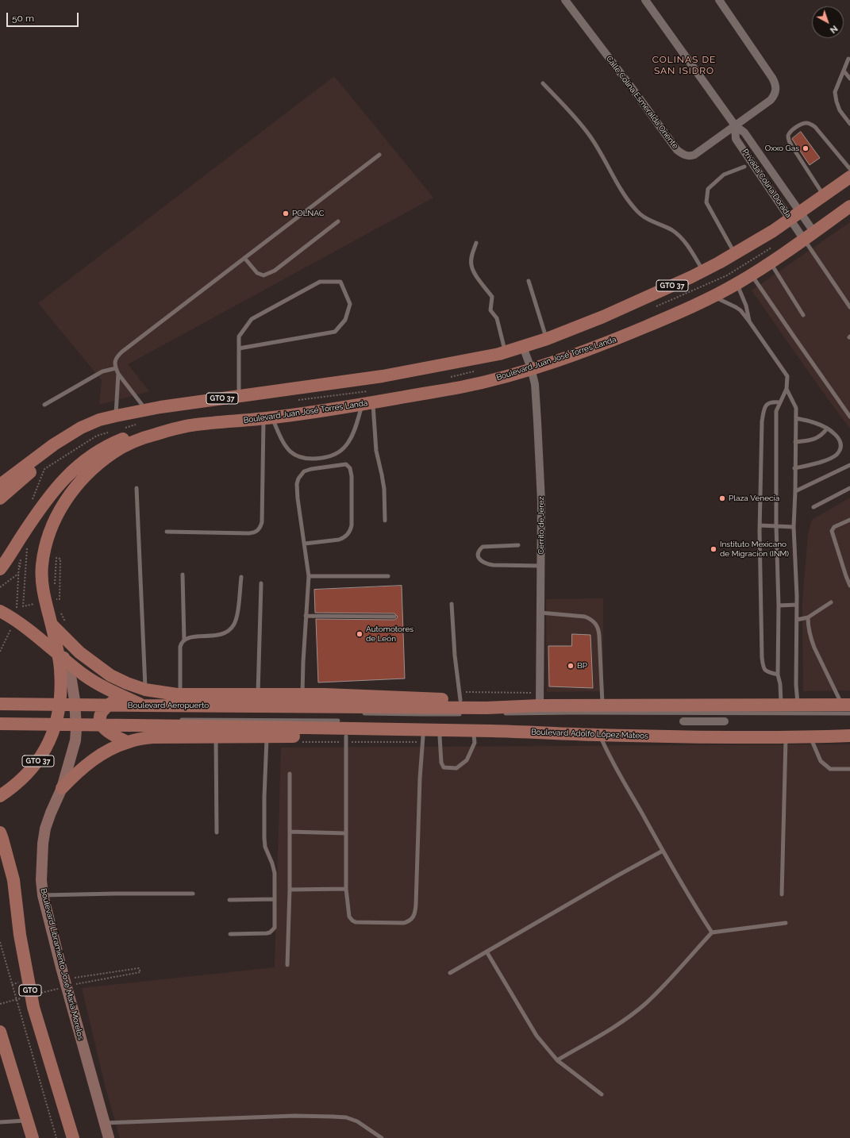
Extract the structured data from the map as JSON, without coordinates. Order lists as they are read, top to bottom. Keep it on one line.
{"streets":{"main road":["GTO 37","Boulevard Juan José Torres Landa","Boulevard Aeropuerto","Boulevard Adolfo López Mateos","GTO"],"street":["Calle Colina Esmeralda Oriente","Privada Colina Dorada","Cerrito de Jerez","Boulevard Libramiento José María Morelos"]},"crossings":[["Calle Colina Esmeralda Oriente","Privada Colina Dorada"],["Privada Colina Dorada","GTO 37"],["Privada Colina Dorada","Boulevard Juan José Torres Landa"],["GTO 37","Cerrito de Jerez"],["Boulevard Juan José Torres Landa","Cerrito de Jerez"],["Boulevard Juan José Torres Landa","Boulevard Libramiento José María Morelos"]],"districts":["COLINAS DE SAN ISIDRO"],"places":["Oxxo Gas","POLNAC","Plaza Venecia","Instituto Mexicano de Migracion (INM)","Automotores de León","BP"],"scale_bar":"50 m","north":"bottom right"}
